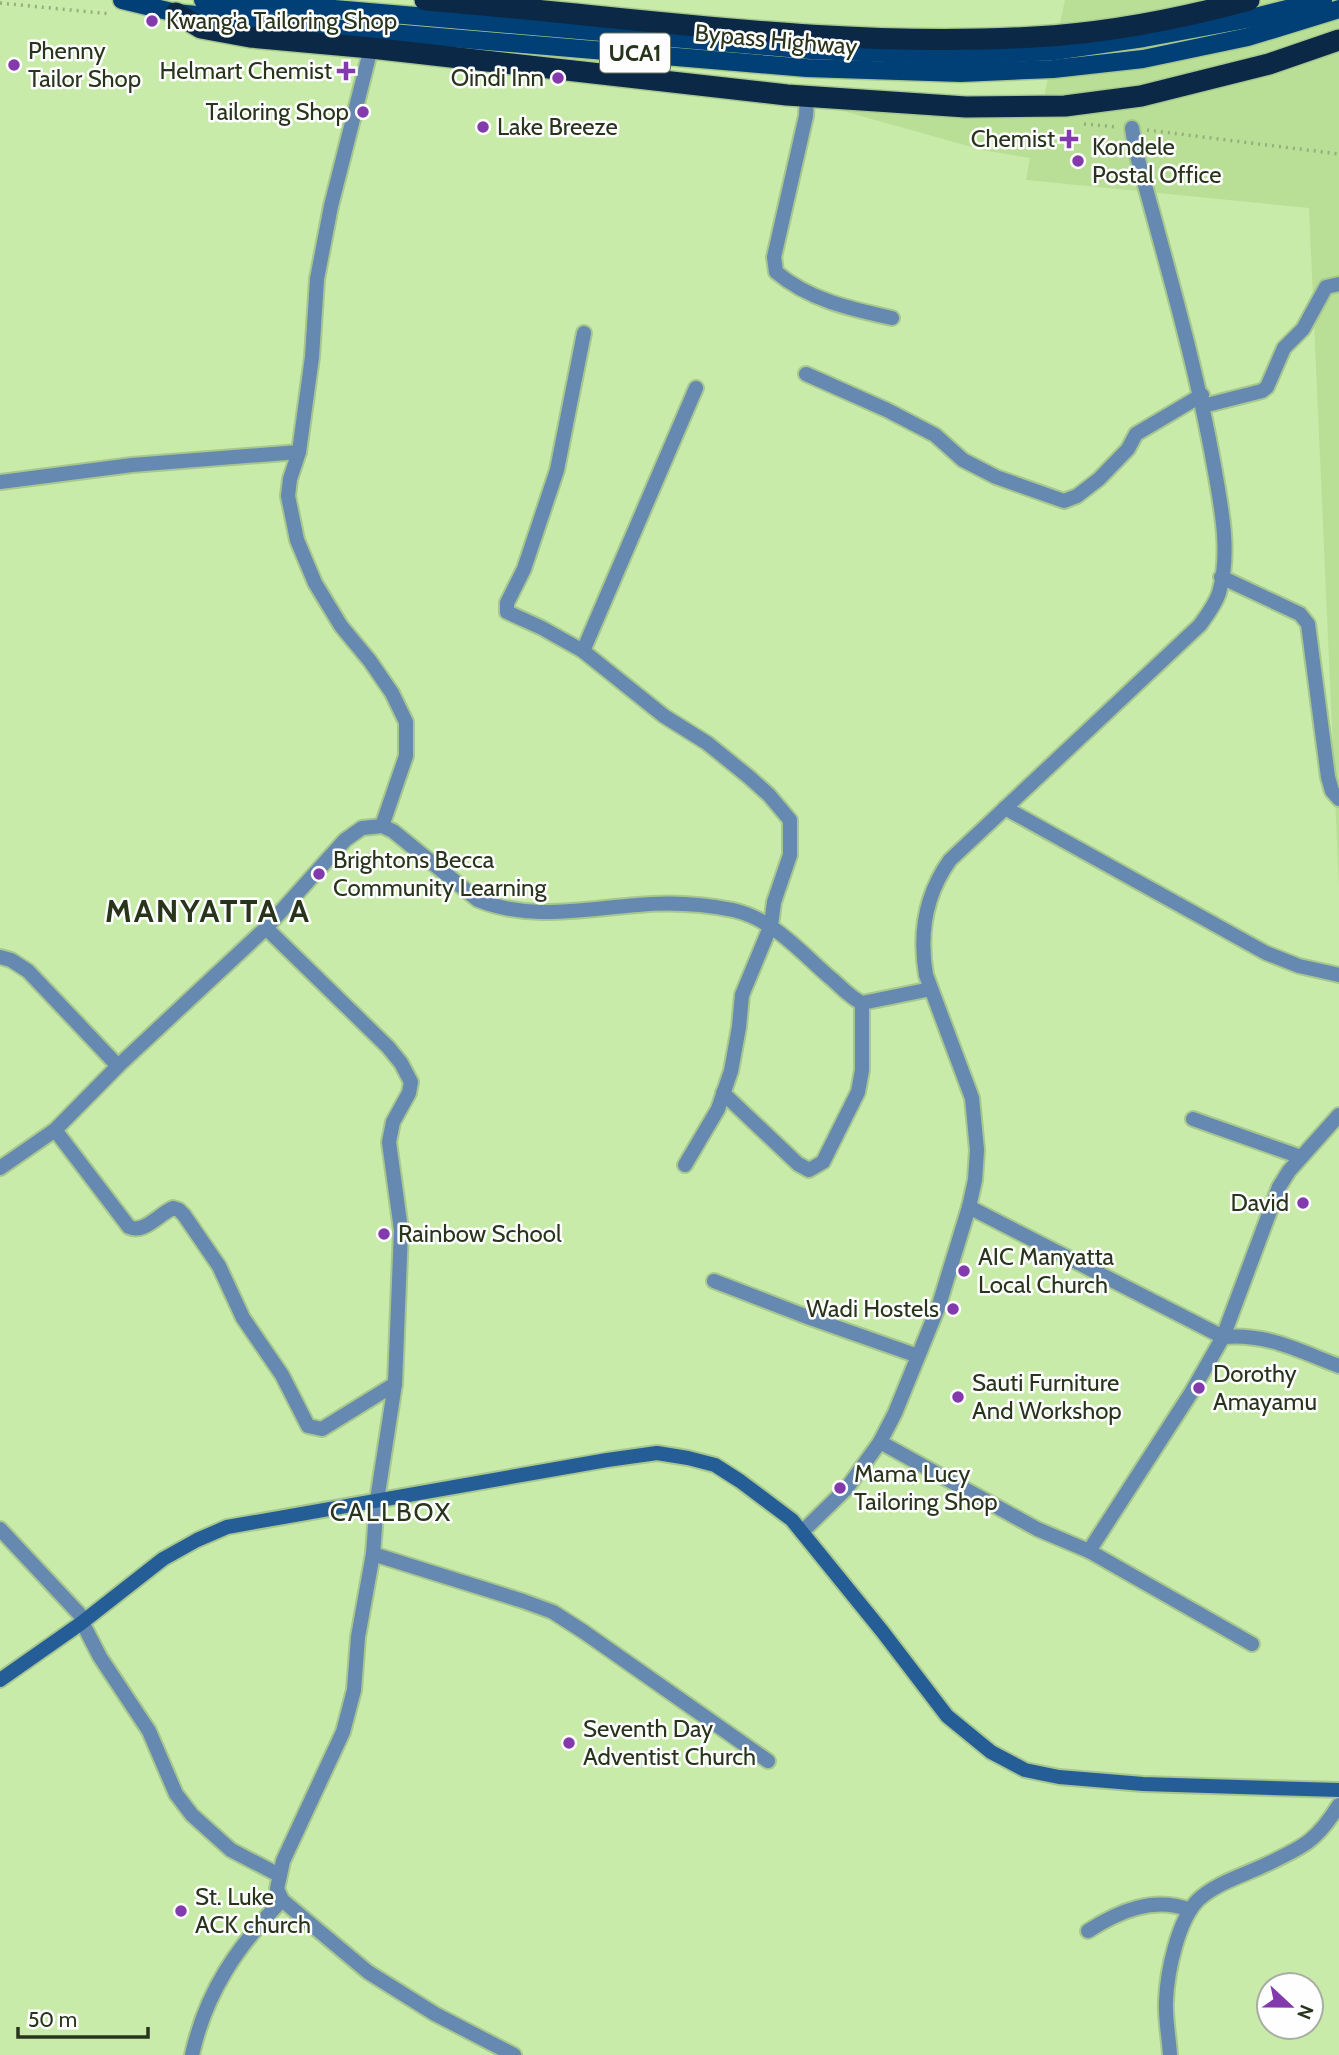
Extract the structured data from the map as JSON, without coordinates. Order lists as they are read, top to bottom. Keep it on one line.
{"streets":{"main road":["Bypass Highway","UCA1"]},"districts":["MANYATTA A","CALLBOX"],"places":{"other":["Kwang'a Tailoring Shop","Phenny Tailor Shop","Oindi Inn","Tailoring Shop","Lake Breeze","Kondele Postal Office","Brightons Becca Community Learning","David","Rainbow School","AIC Manyatta Local Church","Wadi Hostels","Dorothy Amayamu","Sauti Furniture And Workshop","Mama Lucy Tailoring Shop","Seventh Day Adventist Church","St. Luke ACK church"],"health":["Helmart Chemist","Chemist"]},"scale_bar":"50 m","north":"right"}
